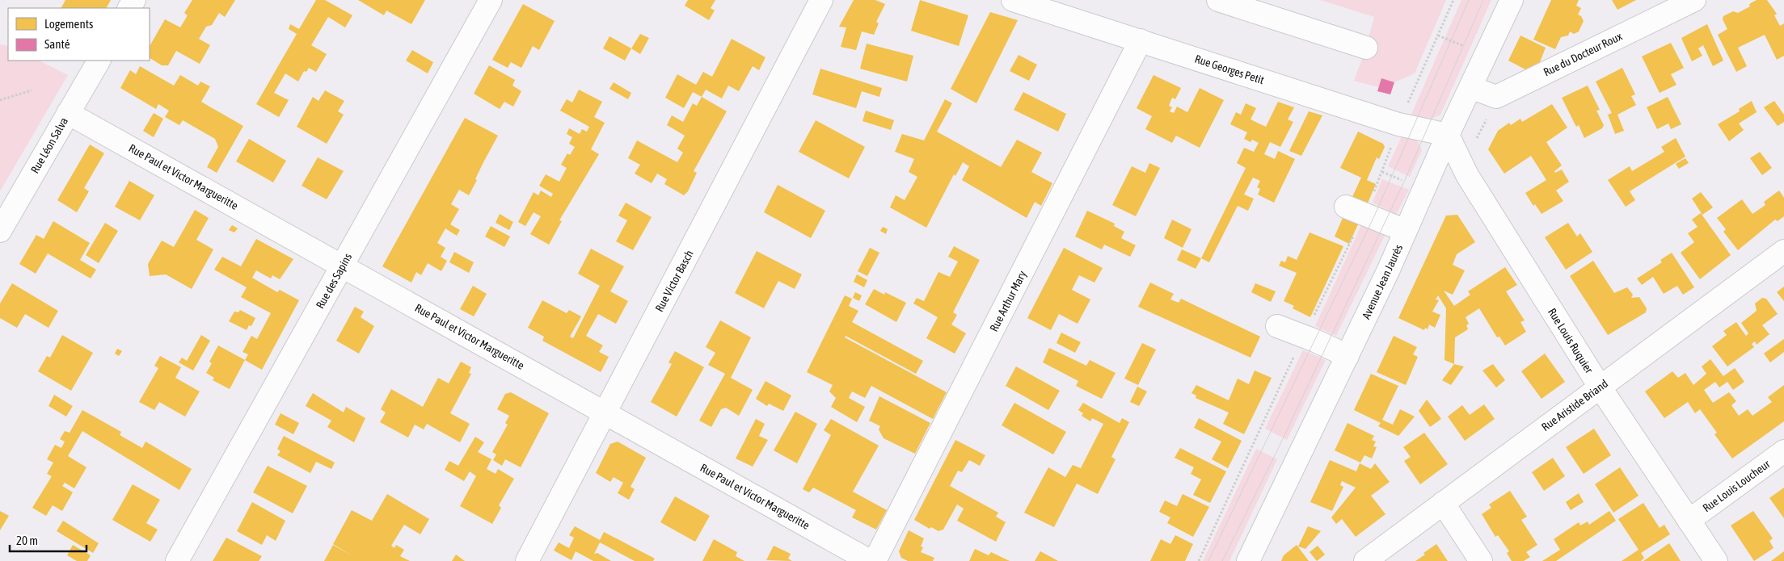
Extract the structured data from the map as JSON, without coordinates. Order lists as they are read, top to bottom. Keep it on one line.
{"streets":{"street":["Rue du Docteur Roux","Rue Georges Petit","Rue Léon Salva","Rue Paul et Victor Margueritte","Rue des Sapins","Rue Victor Basch","Avenue Jean Jaurès","Rue Arthur Mary","Rue Louis Ruquier","Rue Aristide Briand","Rue Louis Loucheur"]},"crossings":[["Rue du Docteur Roux","Avenue Jean Jaurès"],["Rue Georges Petit","Avenue Jean Jaurès"],["Rue Georges Petit","Rue Arthur Mary"],["Rue Georges Petit","Rue Louis Ruquier"],["Rue Léon Salva","Rue Paul et Victor Margueritte"],["Rue Paul et Victor Margueritte","Rue des Sapins"],["Rue Paul et Victor Margueritte","Rue Victor Basch"],["Avenue Jean Jaurès","Rue Louis Ruquier"],["Rue Louis Ruquier","Rue Aristide Briand"],["Rue Louis Ruquier","Rue Louis Loucheur"]],"legend":["Logements","Santé"],"scale_bar":"20 m"}
